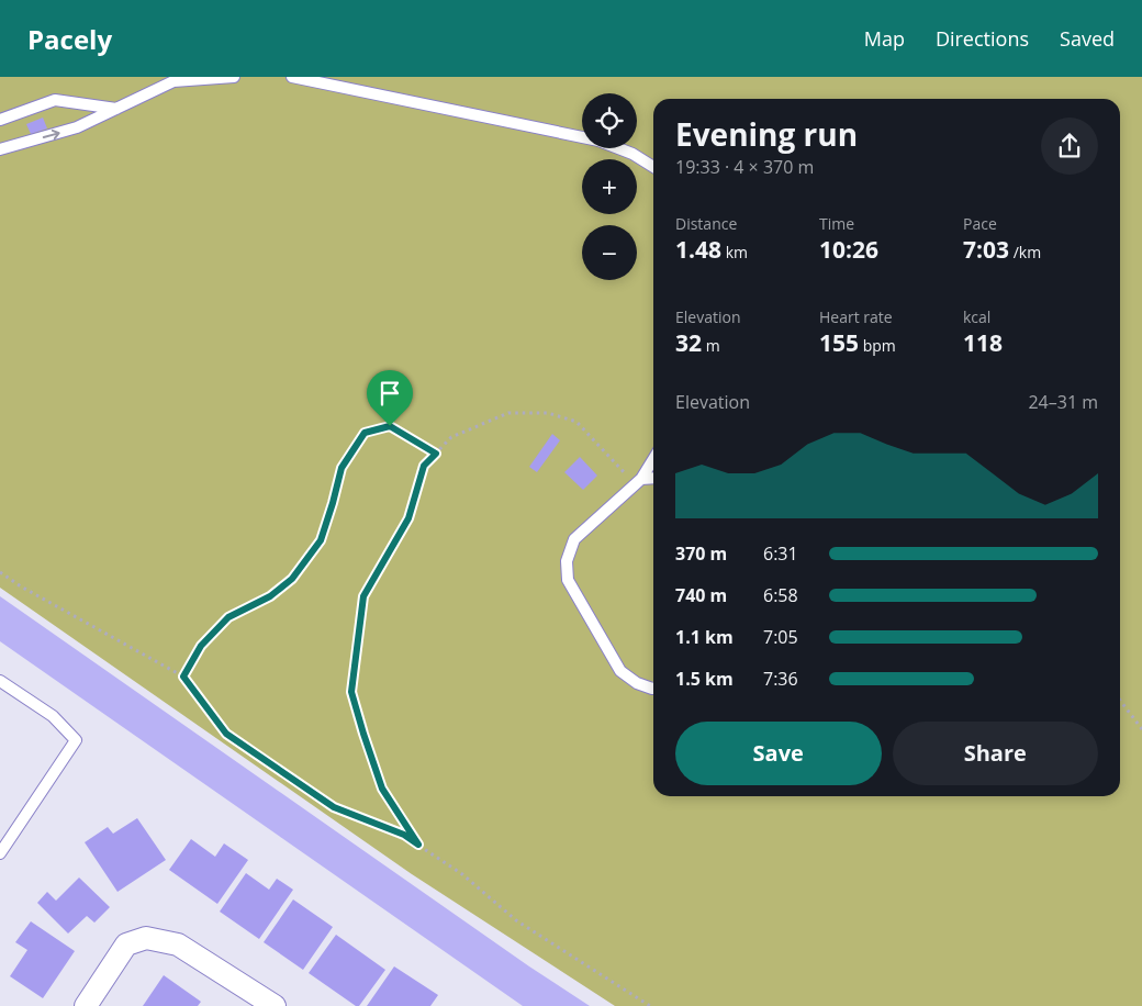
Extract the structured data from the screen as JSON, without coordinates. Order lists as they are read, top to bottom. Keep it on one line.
{"page":{"header":"Pacely","nav":["Map","Directions","Saved"],"map_buttons":["+","−"],"heading":["Evening run","19:33 · 4 × 370 m"],"stats":[["Distance","1.48 km"],["Time","10:26"],["Pace","7:03 /km"],["Elevation","32 m"],["Heart rate","155 bpm"],["kcal","118"]],"chart":["Elevation","24–31 m"],"list":[{"name":"370 m","note":"6:31"},{"name":"740 m","note":"6:58"},{"name":"1.1 km","note":"7:05"},{"name":"1.5 km","note":"7:36"}],"buttons":["Save","Share"]}}
